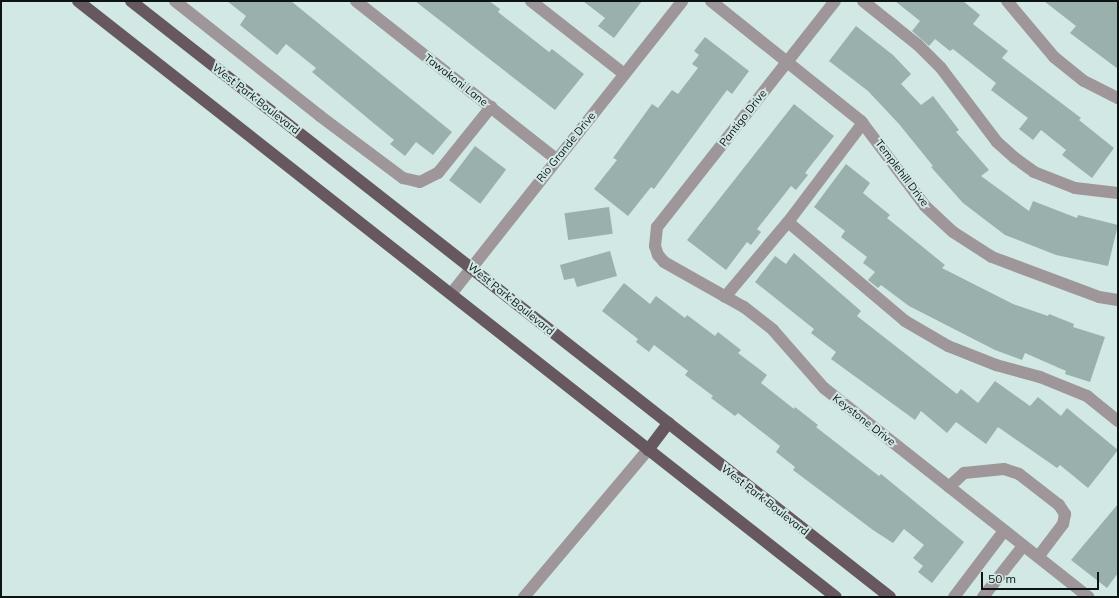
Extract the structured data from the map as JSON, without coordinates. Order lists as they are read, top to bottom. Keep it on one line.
{"streets":{"main road":["West Park Boulevard"],"street":["Tawakoni Lane","Pantigo Drive","Rio Grande Drive","Templehill Drive","Keystone Drive"]},"crossings":[["Tawakoni Lane","Rio Grande Drive"],["West Park Boulevard","Rio Grande Drive"],["Pantigo Drive","Templehill Drive"],["Pantigo Drive","Keystone Drive"]],"scale_bar":"50 m"}
